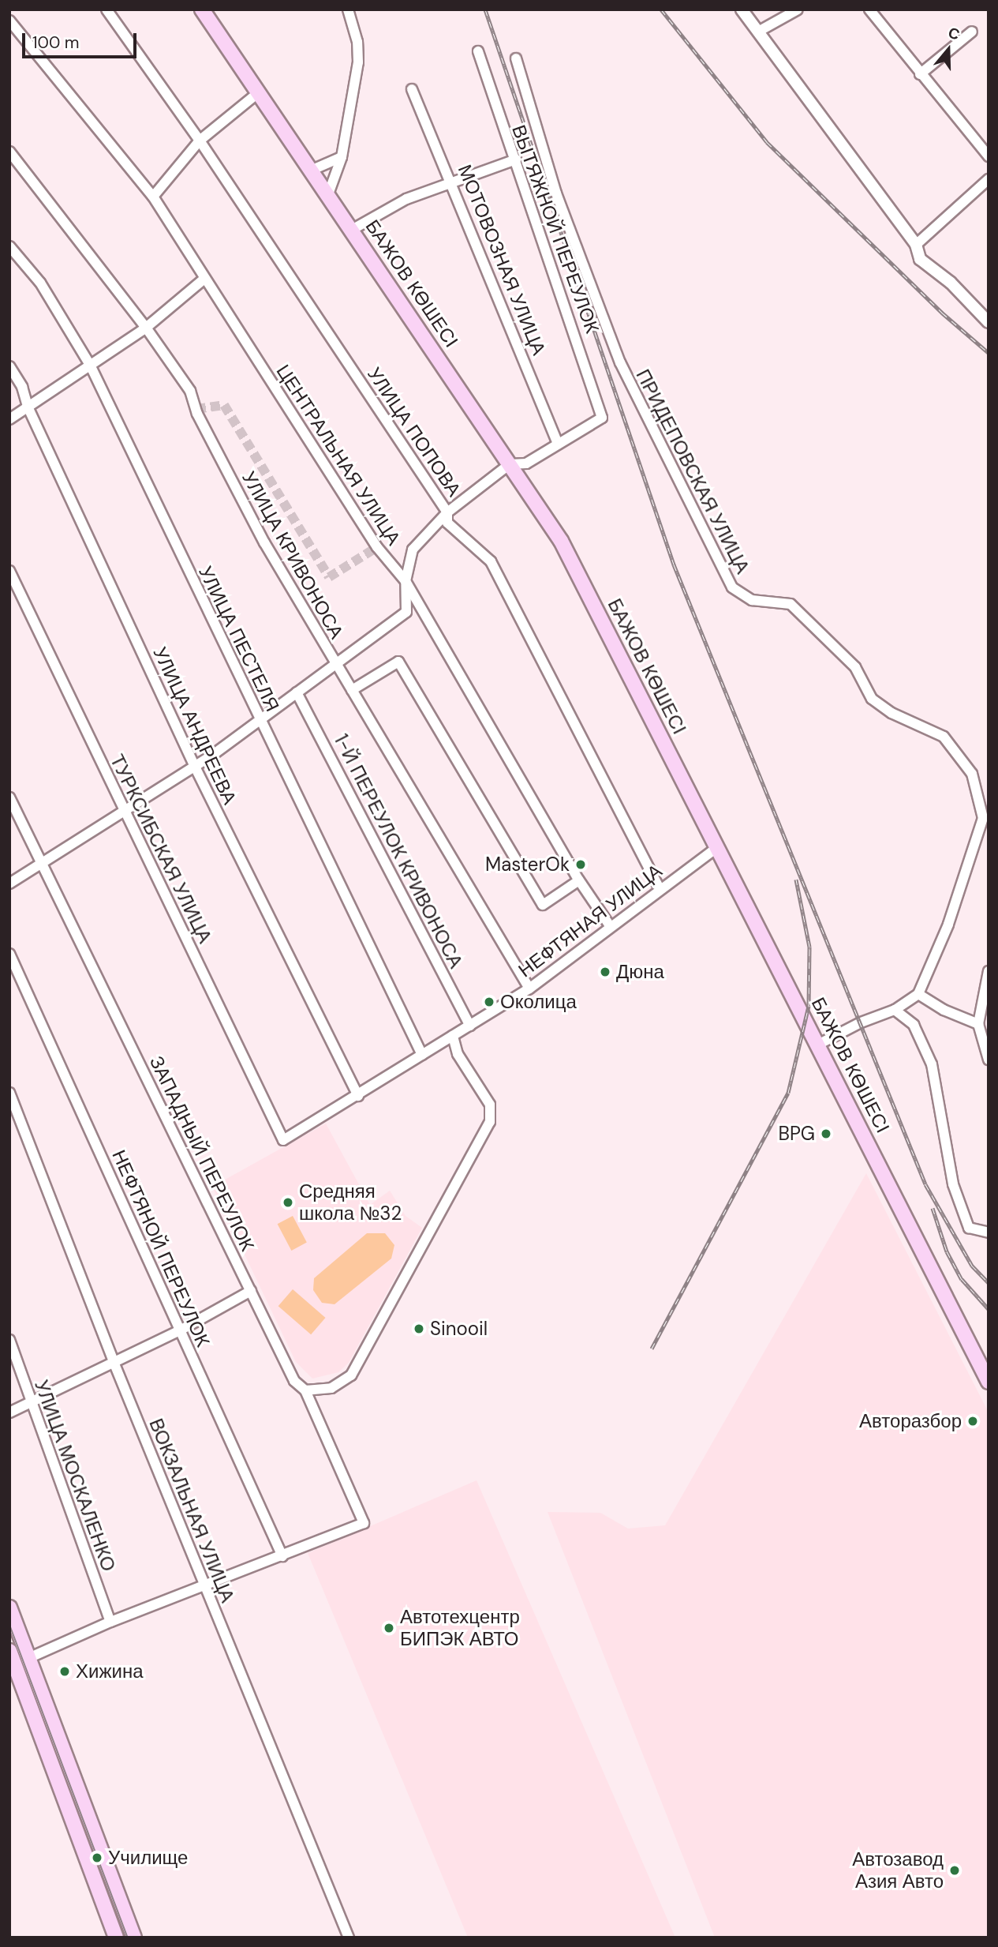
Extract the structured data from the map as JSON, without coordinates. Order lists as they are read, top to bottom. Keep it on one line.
{"streets":{"main road":["БАЖОВ КӨШЕСІ"],"street":["ВЫТЯЖНОЙ ПЕРЕУЛОК","МОТОВОЗНАЯ УЛИЦА","УЛИЦА ПОПОВА","ЦЕНТРАЛЬНАЯ УЛИЦА","ПРИДЕПОВСКАЯ УЛИЦА","УЛИЦА КРИВОНОСА","УЛИЦА ПЕСТЕЛЯ","УЛИЦА АНДРЕЕВА","ТУРКСИБСКАЯ УЛИЦА","1-Й ПЕРЕУЛОК КРИВОНОСА","НЕФТЯНАЯ УЛИЦА","ЗАПАДНЫЙ ПЕРЕУЛОК","НЕФТЯНОЙ ПЕРЕУЛОК","УЛИЦА МОСКАЛЕНКО","ВОКЗАЛЬНАЯ УЛИЦА"]},"crossings":[["ВЫТЯЖНОЙ ПЕРЕУЛОК","МОТОВОЗНАЯ УЛИЦА"],["БАЖОВ КӨШЕСІ","НЕФТЯНАЯ УЛИЦА"],["УЛИЦА ПОПОВА","НЕФТЯНАЯ УЛИЦА"],["ЦЕНТРАЛЬНАЯ УЛИЦА","НЕФТЯНАЯ УЛИЦА"],["УЛИЦА КРИВОНОСА","НЕФТЯНАЯ УЛИЦА"],["УЛИЦА ПЕСТЕЛЯ","НЕФТЯНАЯ УЛИЦА"],["УЛИЦА АНДРЕЕВА","НЕФТЯНАЯ УЛИЦА"],["ТУРКСИБСКАЯ УЛИЦА","НЕФТЯНАЯ УЛИЦА"],["1-Й ПЕРЕУЛОК КРИВОНОСА","НЕФТЯНАЯ УЛИЦА"],["ЗАПАДНЫЙ ПЕРЕУЛОК","НЕФТЯНОЙ ПЕРЕУЛОК"]],"places":["MasterOk","Дюна","Околица","BPG","Средняя школа №32","Sinooil","Авторазбор","Автотехцентр БИПЭК АВТО","Хижина","Училище","Автозавод Азия Авто"],"scale_bar":"100 m","north":"top"}
